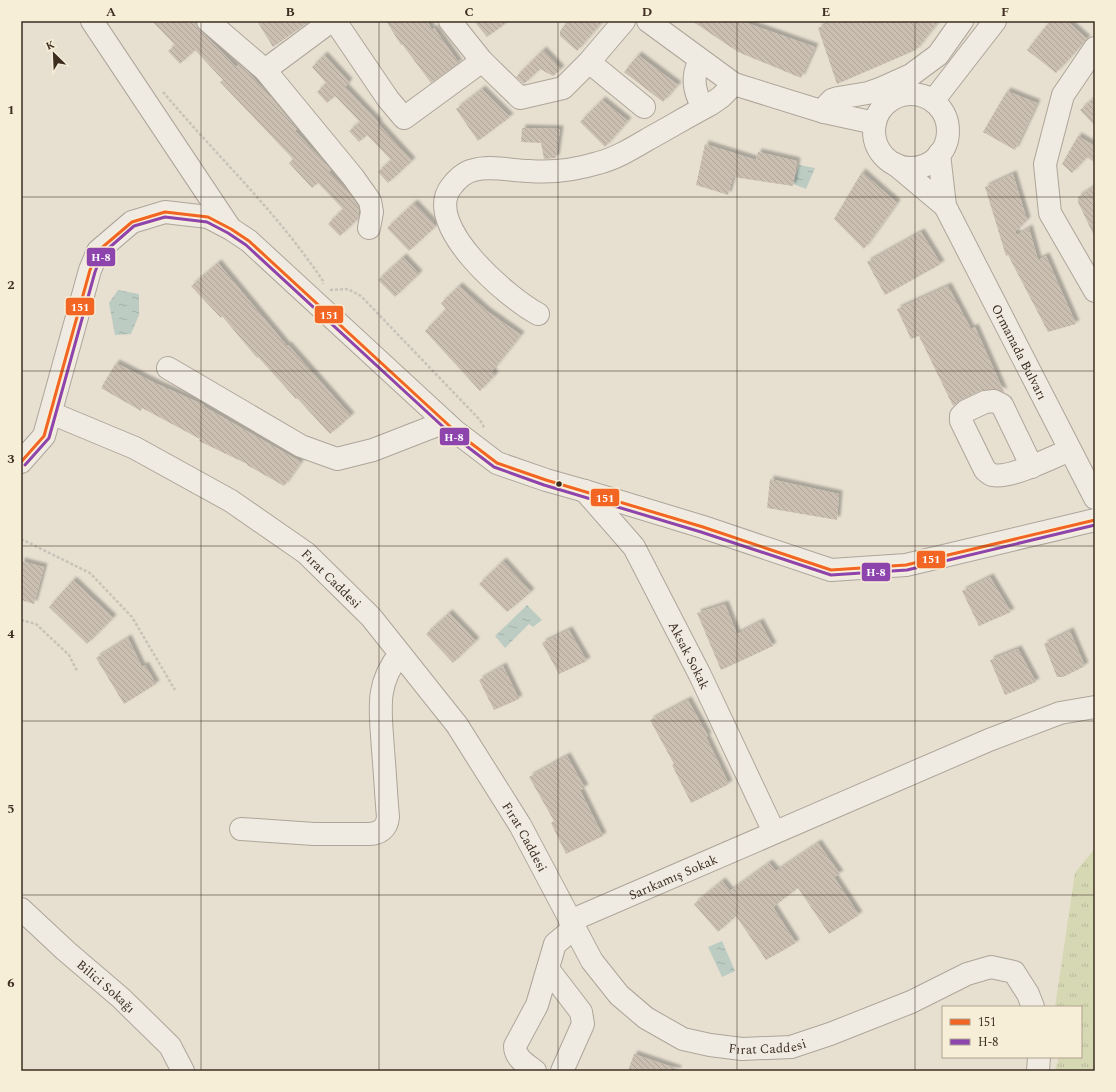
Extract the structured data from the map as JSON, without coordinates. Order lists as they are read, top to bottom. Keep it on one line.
{"streets":{"street":["Ormanada Bulvarı","Fırat Caddesi","Aksak Sokak","Sarıkamış Sokak","Bilici Sokağı"]},"crossings":[["Fırat Caddesi","Sarıkamış Sokak"],["Aksak Sokak","Sarıkamış Sokak"]],"lines":["transit line 151","transit line H-8"],"legend":["151","H-8"],"north":"top left","grid":{"columns":["A","B","C","D","E","F"],"rows":["1","2","3","4","5","6"]}}
